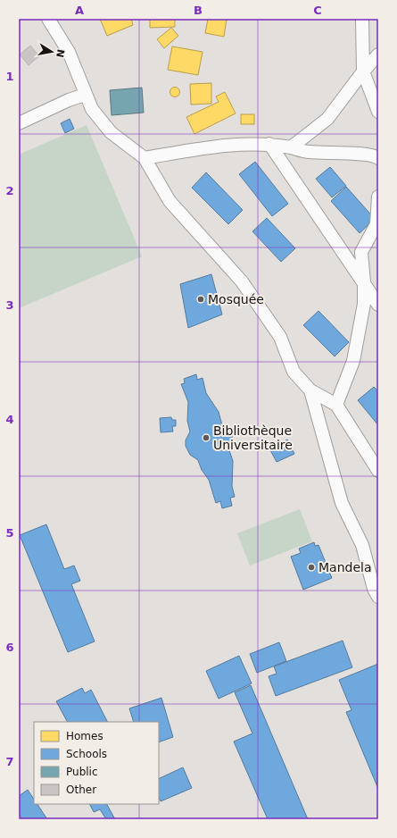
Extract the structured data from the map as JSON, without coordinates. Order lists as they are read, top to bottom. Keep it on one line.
{"places":["Mosquée","Bibliothèque Universitaire","Mandela"],"legend":["Homes","Schools","Public","Other"],"north":"right","grid":{"columns":["A","B","C"],"rows":["1","2","3","4","5","6","7"]}}
